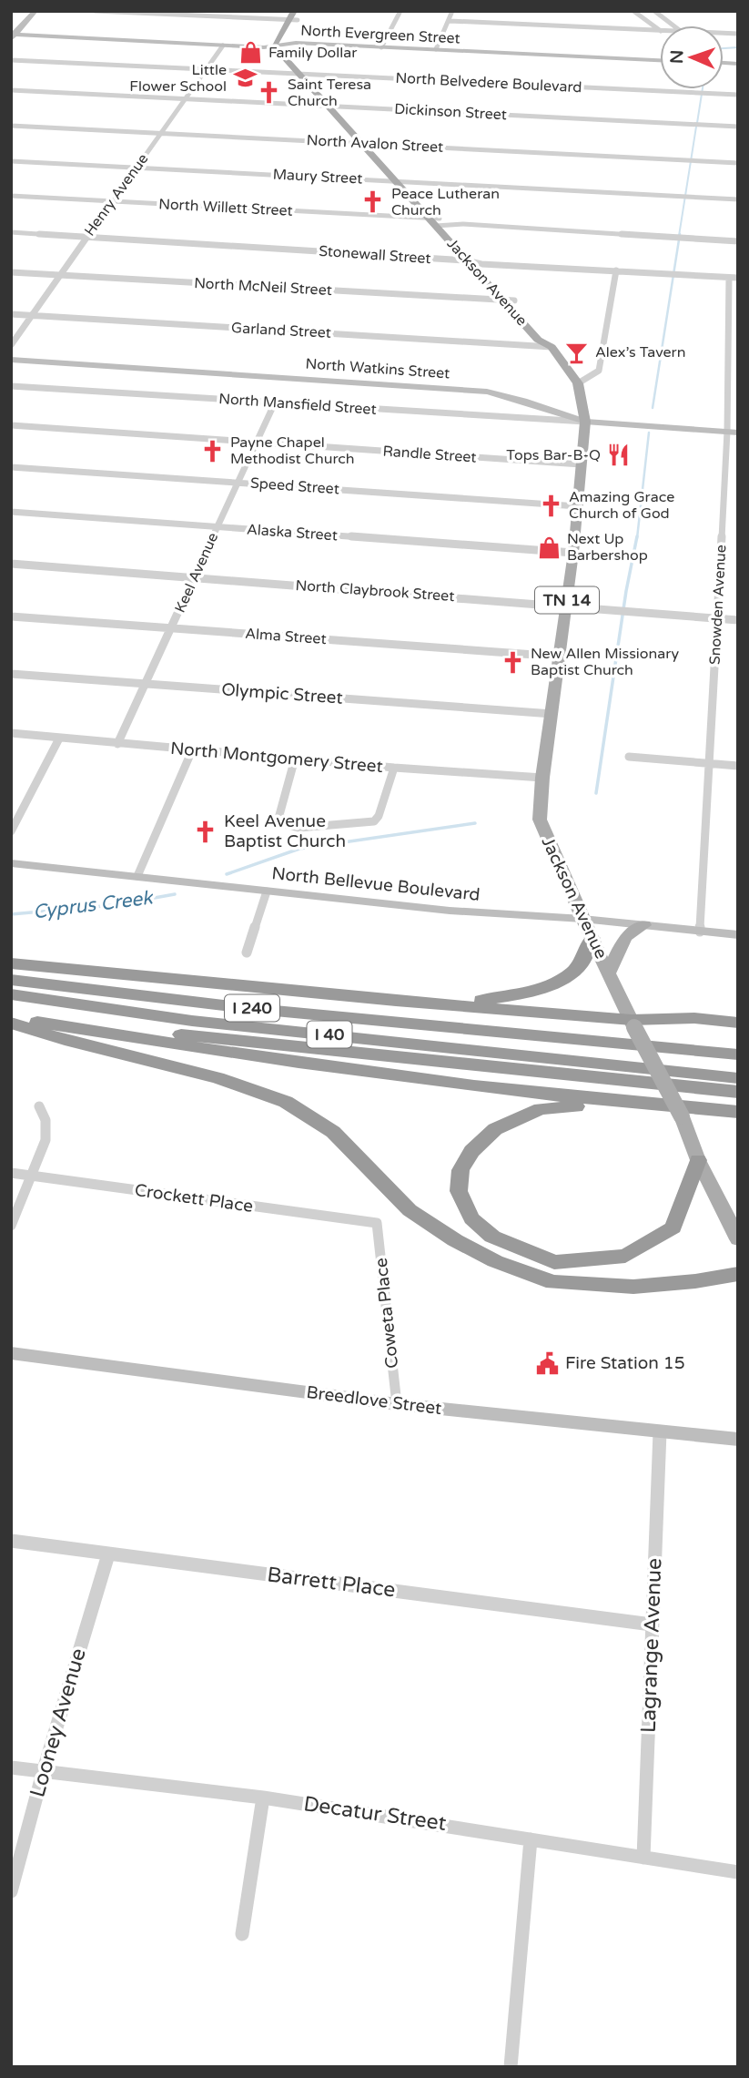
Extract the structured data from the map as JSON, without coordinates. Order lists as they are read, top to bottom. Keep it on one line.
{"streets":{"highway":["I 240","I 40"],"main road":["Jackson Avenue","TN 14"],"street":["North Evergreen Street","North Belvedere Boulevard","Dickinson Street","North Avalon Street","Maury Street","Henry Avenue","North Willett Street","Stonewall Street","North McNeil Street","Garland Street","North Watkins Street","North Mansfield Street","Randle Street","Speed Street","Alaska Street","Keel Avenue","North Claybrook Street","Snowden Avenue","Alma Street","Olympic Street","North Montgomery Street","North Bellevue Boulevard","Crockett Place","Coweta Place","Breedlove Street","Barrett Place","Lagrange Avenue","Looney Avenue","Decatur Street"]},"crossings":[["North Evergreen Street","Henry Avenue"],["North Evergreen Street","Jackson Avenue"],["North Belvedere Boulevard","Henry Avenue"],["North Belvedere Boulevard","Jackson Avenue"],["Dickinson Street","Henry Avenue"],["Dickinson Street","Jackson Avenue"],["North Avalon Street","Henry Avenue"],["North Avalon Street","Jackson Avenue"],["Maury Street","Henry Avenue"],["Maury Street","Jackson Avenue"],["Henry Avenue","North Willett Street"],["Henry Avenue","Stonewall Street"],["Henry Avenue","North McNeil Street"],["Henry Avenue","Garland Street"],["North Willett Street","Jackson Avenue"],["Stonewall Street","Jackson Avenue"],["Stonewall Street","Snowden Avenue"],["Jackson Avenue","North McNeil Street"],["Jackson Avenue","Garland Street"],["Jackson Avenue","North Watkins Street"],["Jackson Avenue","North Mansfield Street"],["Jackson Avenue","Randle Street"],["Jackson Avenue","Speed Street"],["Jackson Avenue","Alaska Street"],["Jackson Avenue","North Claybrook Street"],["Jackson Avenue","Alma Street"],["Jackson Avenue","Olympic Street"],["Jackson Avenue","North Montgomery Street"],["Jackson Avenue","North Bellevue Boulevard"],["North Watkins Street","North Mansfield Street"],["North Watkins Street","Snowden Avenue"],["North Mansfield Street","Keel Avenue"],["Randle Street","Keel Avenue"],["Speed Street","Keel Avenue"],["Alaska Street","Keel Avenue"],["Keel Avenue","North Claybrook Street"],["Keel Avenue","Alma Street"],["Keel Avenue","Olympic Street"],["Keel Avenue","North Montgomery Street"],["North Claybrook Street","Snowden Avenue"],["Snowden Avenue","North Bellevue Boulevard"],["Crockett Place","Coweta Place"],["Coweta Place","Breedlove Street"],["Breedlove Street","Lagrange Avenue"],["Barrett Place","Lagrange Avenue"],["Barrett Place","Looney Avenue"],["Lagrange Avenue","Decatur Street"],["Looney Avenue","Decatur Street"]],"water":["Cyprus Creek"],"places":{"shop":["Family Dollar","Next Up Barbershop"],"school or university":["Little Flower School"],"church":["Saint Teresa Church","Peace Lutheran Church","Payne Chapel Methodist Church","Amazing Grace Church of God","New Allen Missionary Baptist Church","Keel Avenue Baptist Church"],"bar":["Alex’s Tavern"],"restaurant":["Tops Bar-B-Q"],"public building":["Fire Station 15"]},"north":"left"}
